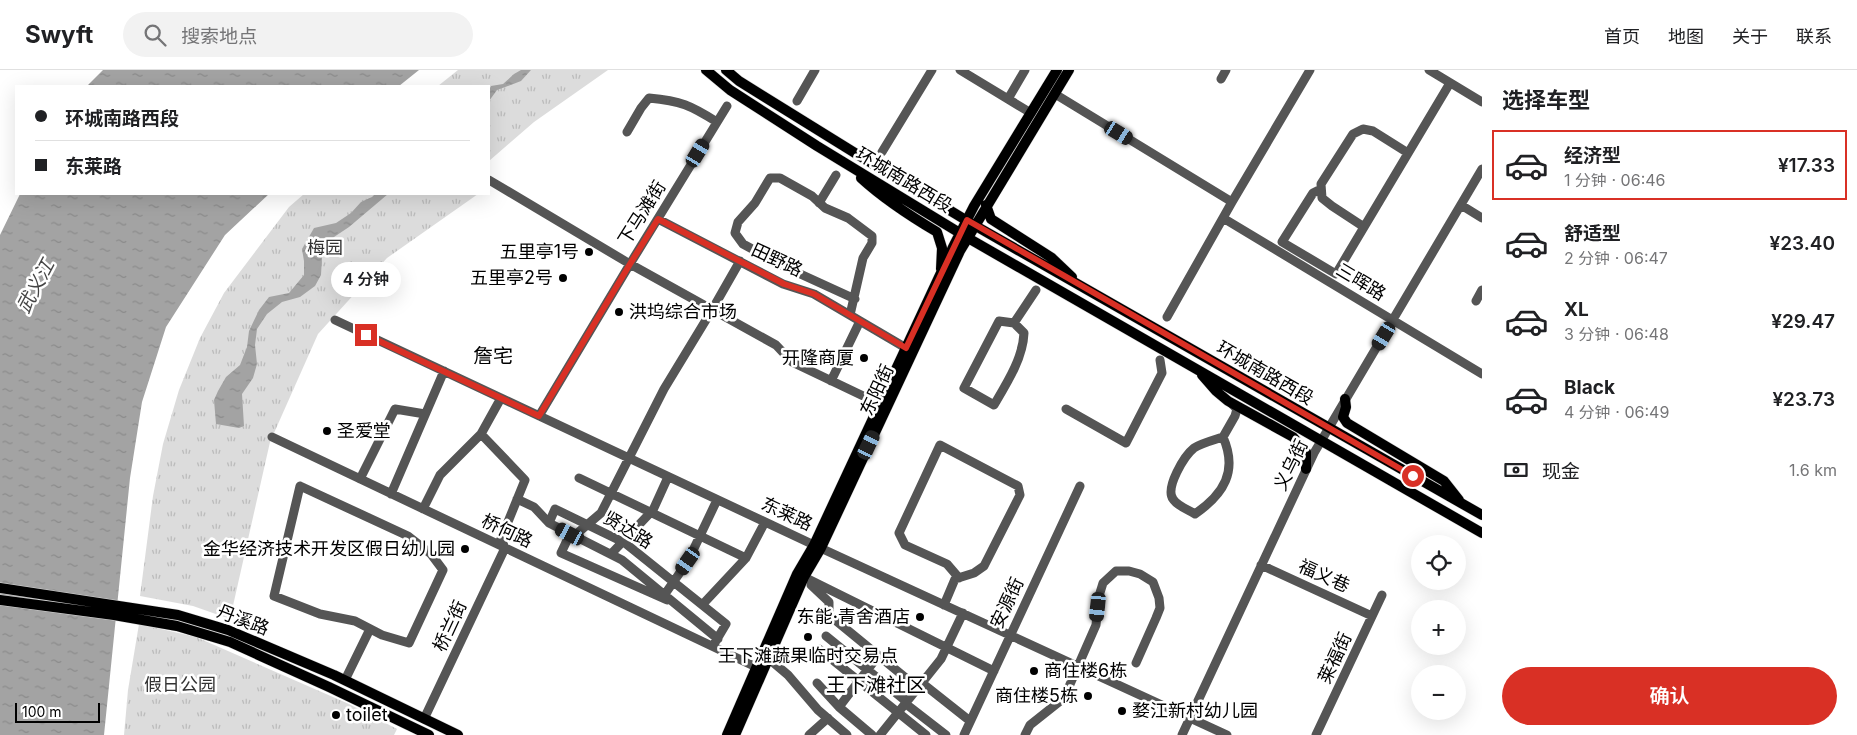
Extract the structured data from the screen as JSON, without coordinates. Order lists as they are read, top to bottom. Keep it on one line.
{"streets":{"main road":["环城南路西段","东阳街","丹溪路"],"street":["下马滩街","田野路","三晖路","义乌街","东莱路","贤达路","桥何路","福义巷","安源街","桥兰街","莱福街"]},"crossings":[["环城南路西段","东阳街"],["环城南路西段","义乌街"],["下马滩街","田野路"],["下马滩街","东莱路"],["田野路","东阳街"],["三晖路","义乌街"],["东阳街","东莱路"],["东阳街","桥何路"],["义乌街","东莱路"],["义乌街","福义巷"],["东莱路","安源街"],["贤达路","桥何路"],["桥何路","桥兰街"],["福义巷","莱福街"],["丹溪路","桥兰街"]],"districts":["詹宅","王下滩社区"],"water":["武义江"],"parks":["梅园","假日公园"],"places":["五里亭1号","五里亭2号","洪坞综合市场","开隆商厦","圣爱堂","金华经济技术开发区假日幼儿园","东能·青舍酒店","王下滩蔬果临时交易点","商住楼6栋","商住楼5栋","婺江新村幼儿园","toilet"],"scale_bar":"100 m","page":{"header":"Swyft","search":"搜索地点","nav":["首页","地图","关于","联系"],"heading":"选择车型","banner":["环城南路西段","东莱路"],"list":[{"name":"经济型","note":"1 分钟 · 06:46","value":"¥17.33"},{"name":"舒适型","note":"2 分钟 · 06:47","value":"¥23.40"},{"name":"XL","note":"3 分钟 · 06:48","value":"¥29.47"},{"name":"Black","note":"4 分钟 · 06:49","value":"¥23.73"}],"bubble":"4 分钟","pay":["现金","1.6 km"],"map_buttons":["+","−"],"buttons":"确认","scale":"100 m"}}
